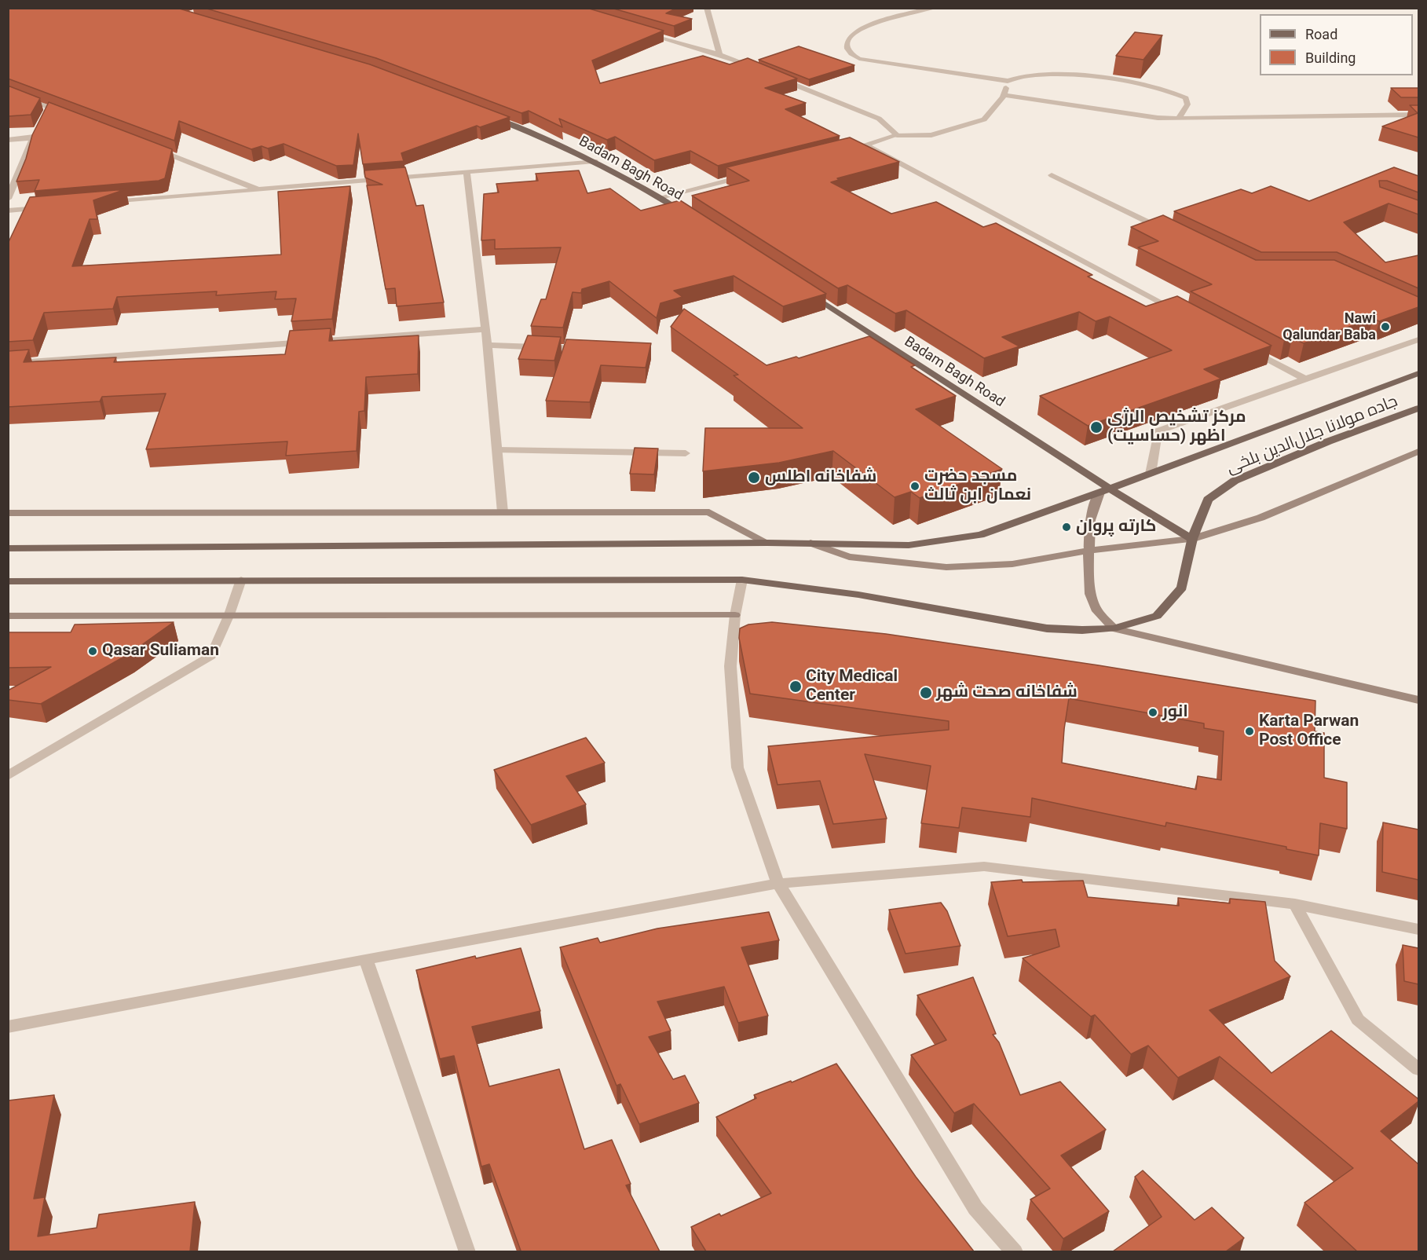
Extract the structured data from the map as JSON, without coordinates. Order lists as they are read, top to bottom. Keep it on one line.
{"streets":{"main road":["Badam Bagh Road","جاده مولانا جلال‌الدین بلخی"]},"crossings":[["Badam Bagh Road","جاده مولانا جلال‌الدین بلخی"]],"places":["Nawi Qalundar Baba","مرکز تشخیص الرژی (حساسیت) اظهر","شفاخانه اطلس","مسجد حضرت نعمان ابن ثالث","کارته پروان","Qasar Suliaman","City Medical Center","شفاخانه صحت شهر","انور","Karta Parwan Post Office"],"legend":["Road","Building"]}
